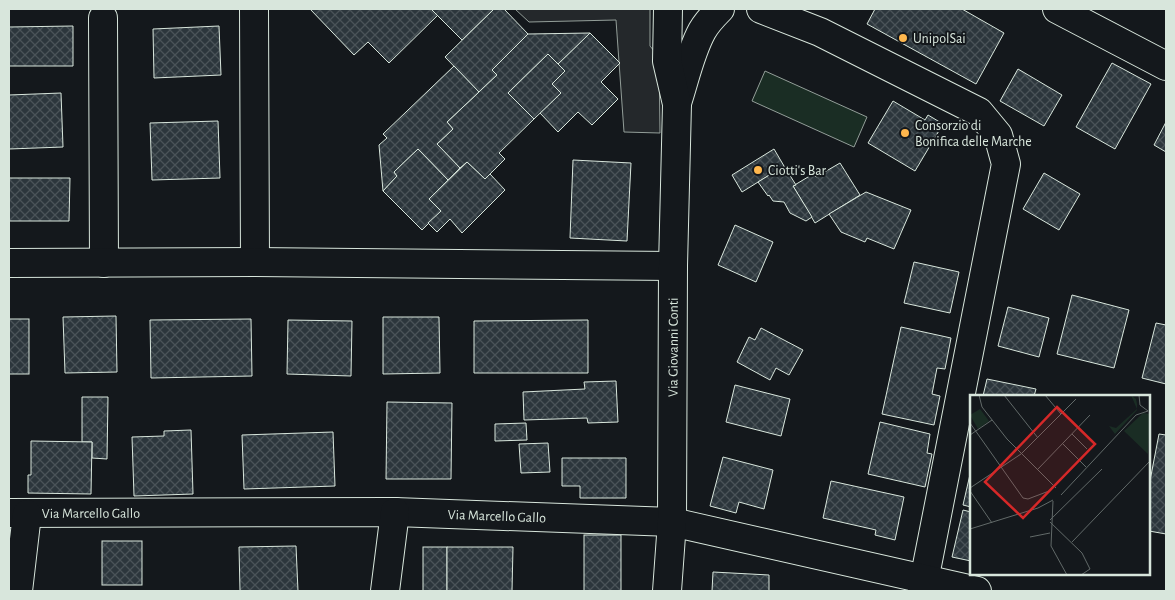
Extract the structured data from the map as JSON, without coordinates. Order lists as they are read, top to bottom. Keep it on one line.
{"streets":{"street":["Via Giovanni Conti","Via Marcello Gallo"]},"crossings":[["Via Giovanni Conti","Via Marcello Gallo"]],"places":["UnipolSai","Consorzio di Bonifica delle Marche","Ciotti's Bar"]}
